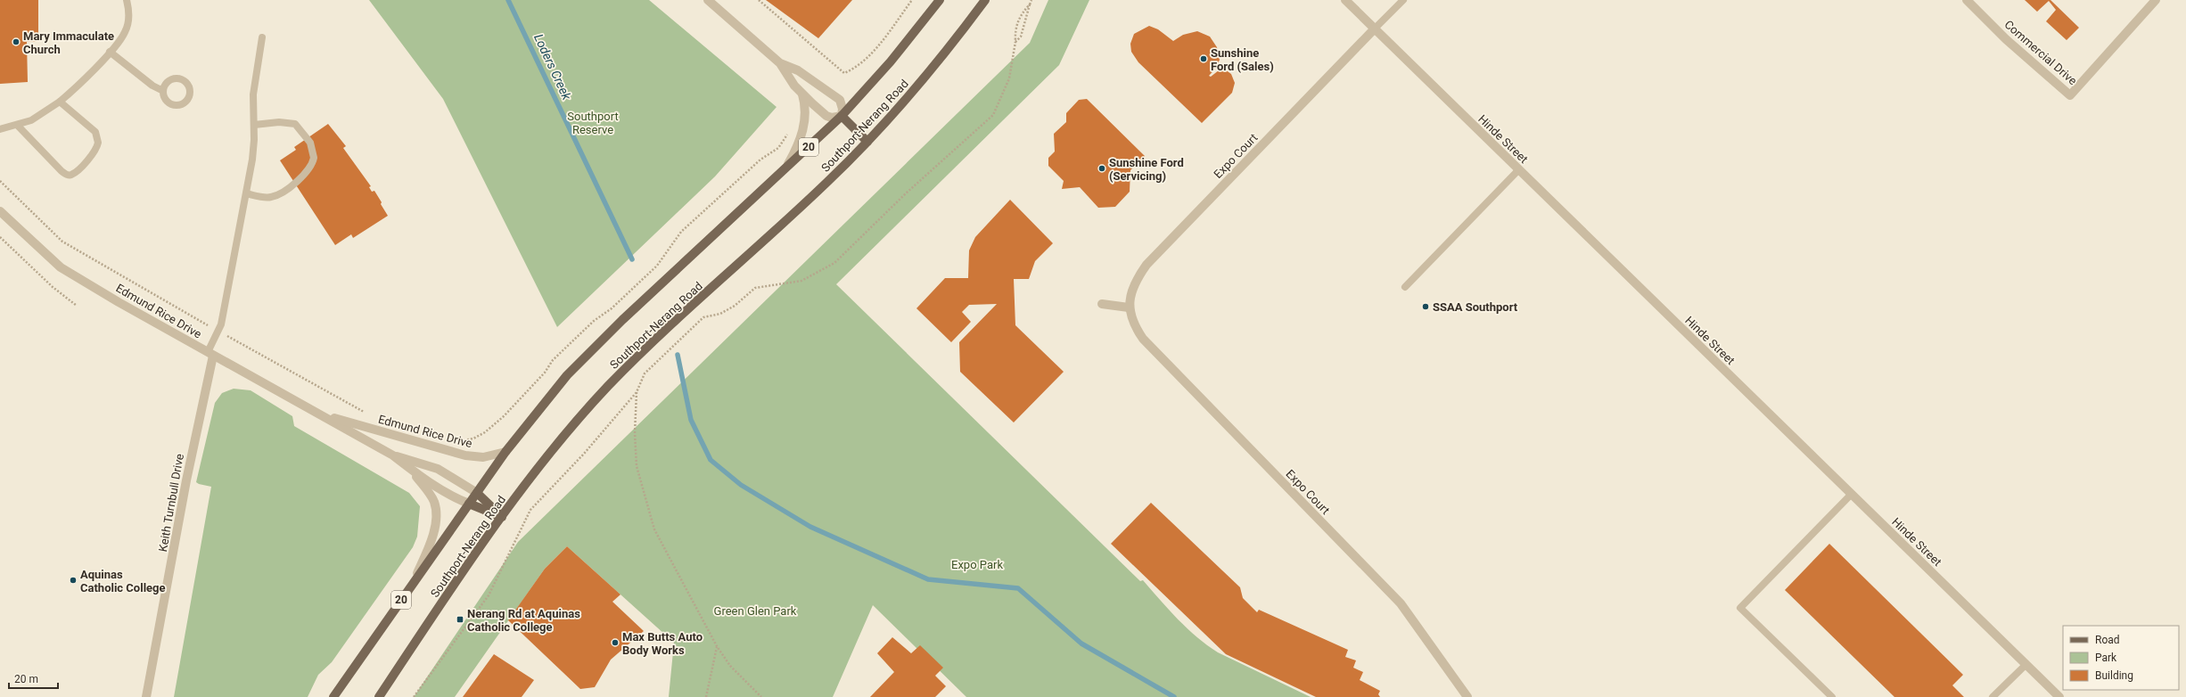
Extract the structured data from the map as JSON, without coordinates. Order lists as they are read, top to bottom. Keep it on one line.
{"streets":{"main road":["Southport-Nerang Road","20"],"street":["Commercial Drive","Hinde Street","Expo Court","Edmund Rice Drive","Keith Turnbull Drive"]},"crossings":[["Southport-Nerang Road","Edmund Rice Drive"],["Hinde Street","Expo Court"],["Edmund Rice Drive","Keith Turnbull Drive"]],"water":["Loders Creek"],"parks":["Southport Reserve","Expo Park","Green Glen Park"],"places":{"other":["Mary Immaculate Church","Sunshine Ford (Sales)","Sunshine Ford (Servicing)","SSAA Southport","Aquinas Catholic College","Max Butts Auto Body Works"],"transit":["Nerang Rd at Aquinas Catholic College"]},"legend":["Road","Park","Building"],"scale_bar":"20 m"}
